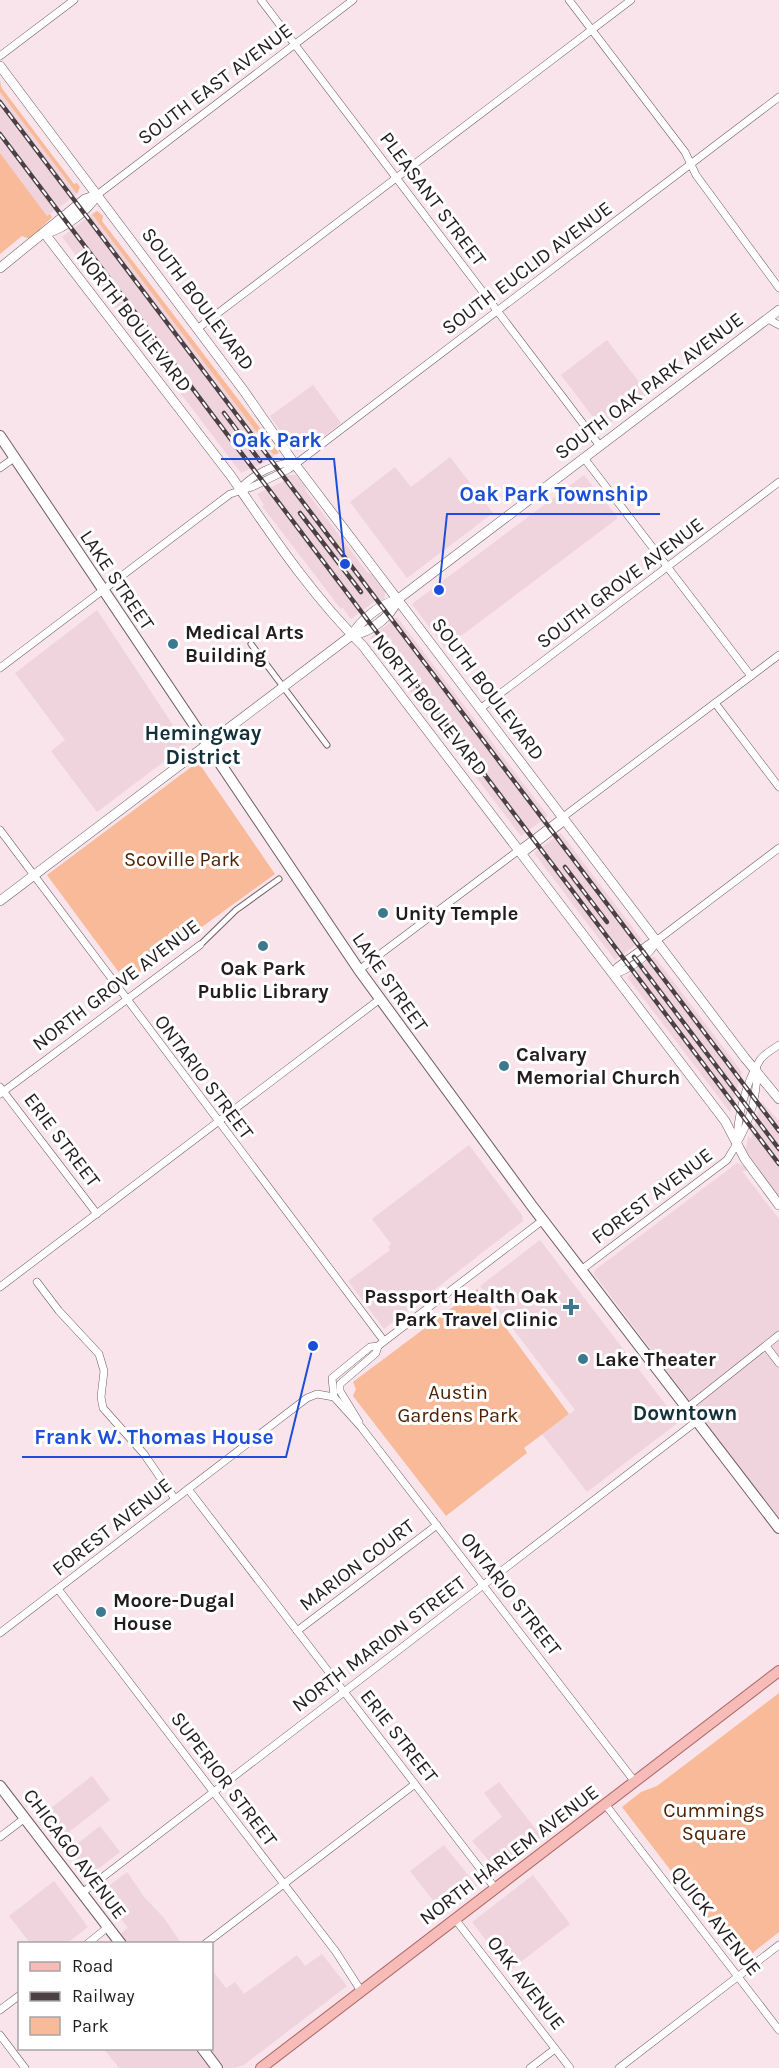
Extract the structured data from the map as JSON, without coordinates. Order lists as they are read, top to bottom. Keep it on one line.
{"streets":{"main road":["LAKE STREET","CHICAGO AVENUE","NORTH HARLEM AVENUE"],"street":["SOUTH EAST AVENUE","PLEASANT STREET","SOUTH EUCLID AVENUE","SOUTH BOULEVARD","NORTH BOULEVARD","SOUTH OAK PARK AVENUE","SOUTH GROVE AVENUE","NORTH GROVE AVENUE","ONTARIO STREET","ERIE STREET","FOREST AVENUE","MARION COURT","NORTH MARION STREET","SUPERIOR STREET","QUICK AVENUE","OAK AVENUE"]},"crossings":[["SOUTH EAST AVENUE","PLEASANT STREET"],["SOUTH EAST AVENUE","SOUTH BOULEVARD"],["PLEASANT STREET","SOUTH EUCLID AVENUE"],["PLEASANT STREET","SOUTH OAK PARK AVENUE"],["SOUTH EUCLID AVENUE","SOUTH BOULEVARD"],["SOUTH BOULEVARD","SOUTH OAK PARK AVENUE"],["SOUTH BOULEVARD","SOUTH GROVE AVENUE"],["NORTH BOULEVARD","SOUTH OAK PARK AVENUE"],["NORTH BOULEVARD","FOREST AVENUE"],["SOUTH OAK PARK AVENUE","LAKE STREET"],["SOUTH OAK PARK AVENUE","ONTARIO STREET"],["LAKE STREET","FOREST AVENUE"],["LAKE STREET","NORTH MARION STREET"],["NORTH GROVE AVENUE","ONTARIO STREET"],["NORTH GROVE AVENUE","ERIE STREET"],["ONTARIO STREET","FOREST AVENUE"],["ONTARIO STREET","MARION COURT"],["ONTARIO STREET","NORTH MARION STREET"],["ONTARIO STREET","NORTH HARLEM AVENUE"],["ERIE STREET","FOREST AVENUE"],["ERIE STREET","MARION COURT"],["ERIE STREET","NORTH MARION STREET"],["ERIE STREET","NORTH HARLEM AVENUE"],["FOREST AVENUE","SUPERIOR STREET"],["NORTH MARION STREET","SUPERIOR STREET"],["NORTH MARION STREET","CHICAGO AVENUE"],["SUPERIOR STREET","NORTH HARLEM AVENUE"],["NORTH HARLEM AVENUE","QUICK AVENUE"],["NORTH HARLEM AVENUE","OAK AVENUE"]],"districts":["Hemingway District","Downtown"],"parks":["Scoville Park","Austin Gardens Park","Cummings Square"],"places":{"other":["Oak Park","Oak Park Township","Medical Arts Building","Unity Temple","Oak Park Public Library","Calvary Memorial Church","Frank W. Thomas House","Lake Theater","Moore-Dugal House"],"health":["Passport Health Oak Park Travel Clinic"]},"legend":["Road","Railway","Park"]}
